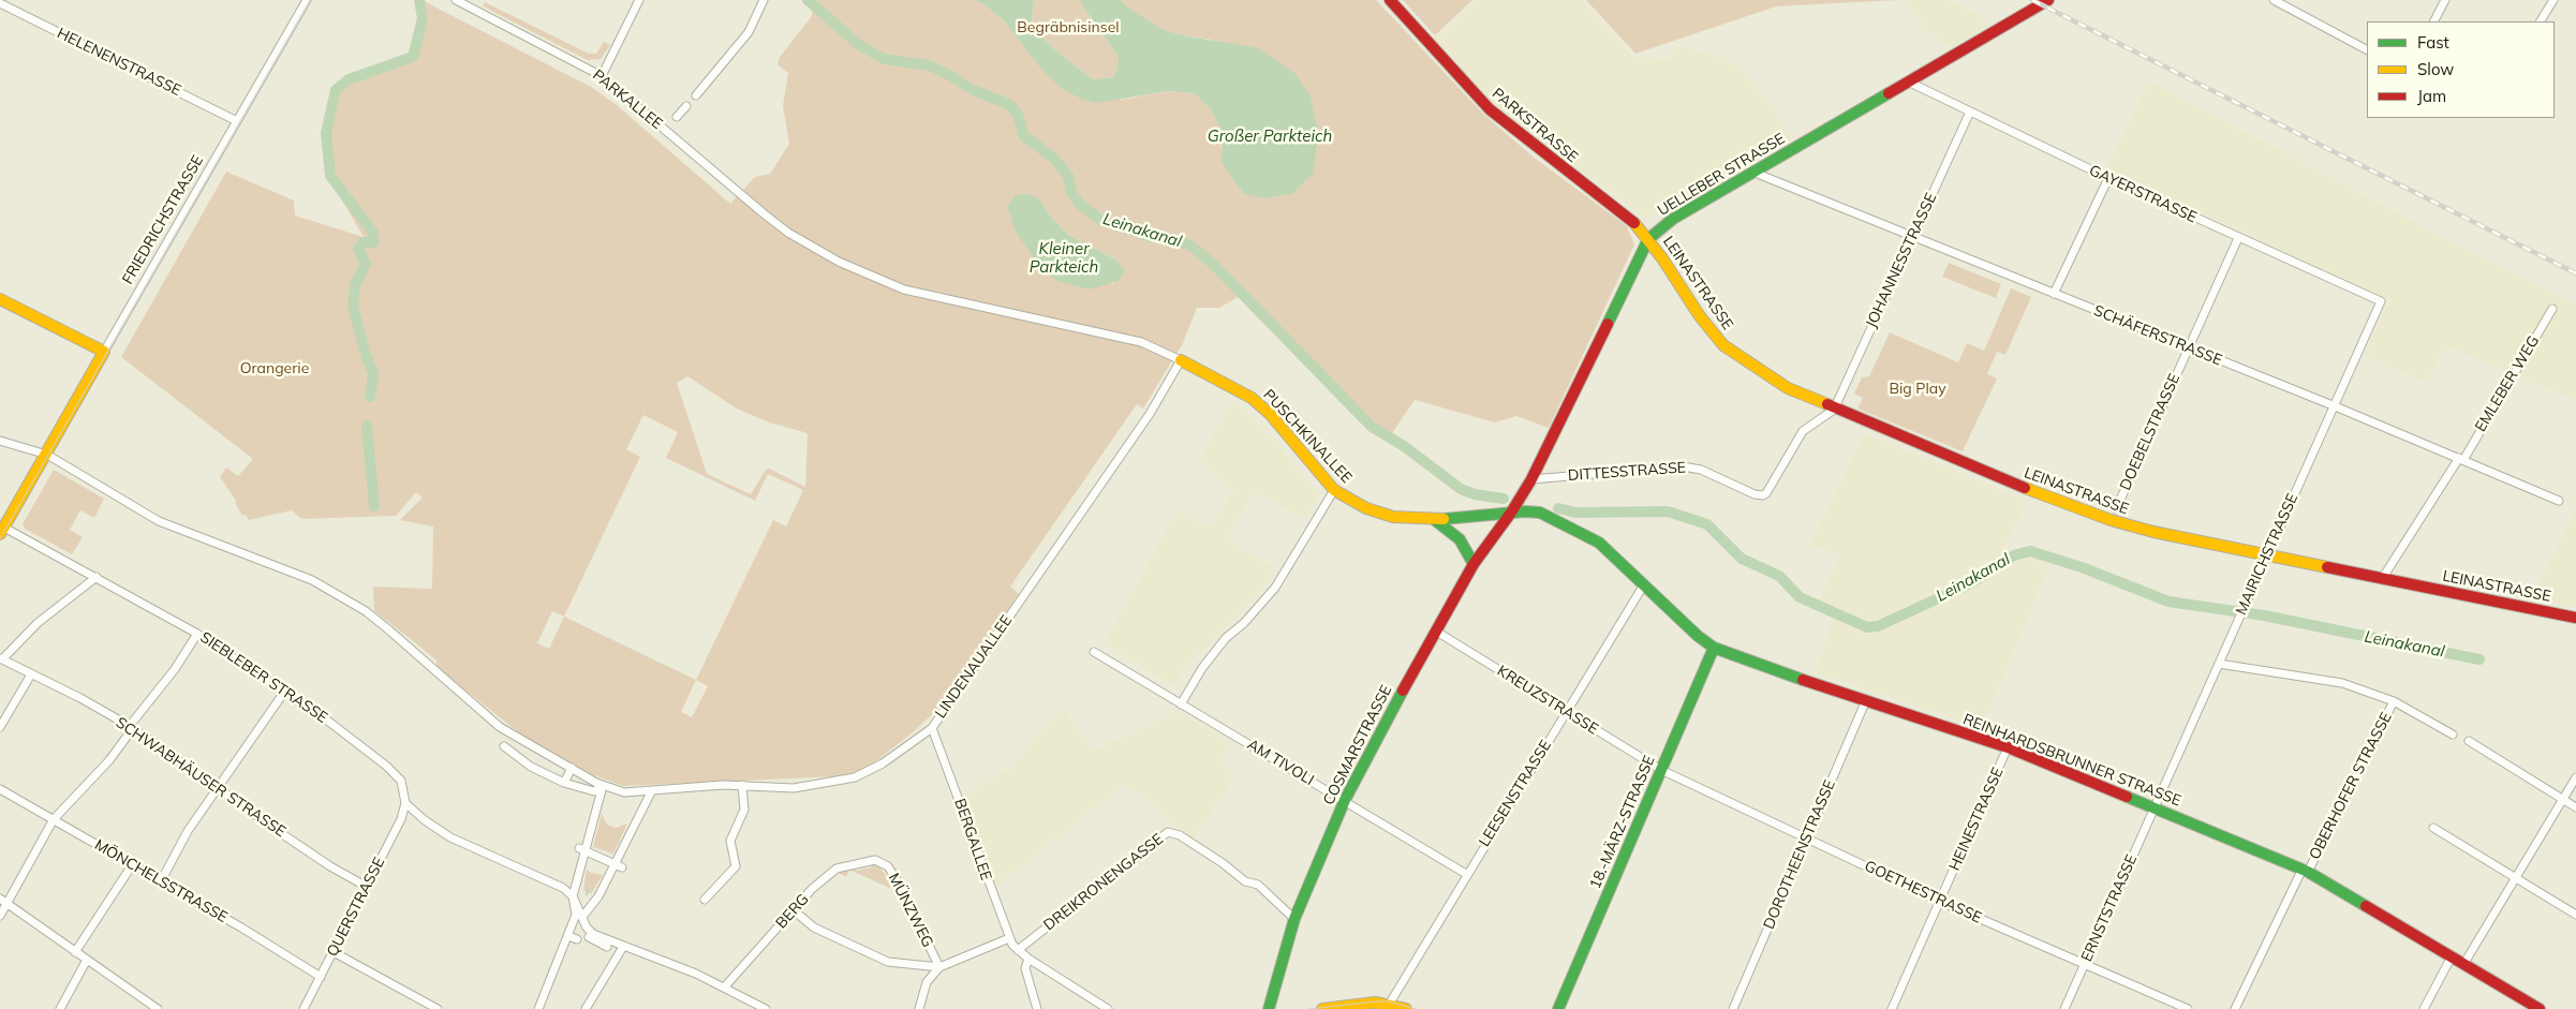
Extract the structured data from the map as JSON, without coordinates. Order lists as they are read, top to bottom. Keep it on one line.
{"streets":{"street":["HELENENSTRASSE","PARKALLEE","PARKSTRASSE","UELLEBER STRASSE","GAYERSTRASSE","FRIEDRICHSTRASSE","JOHANNESSTRASSE","LEINASTRASSE","SCHÄFERSTRASSE","EMLEBER WEG","DOEBELSTRASSE","PUSCHKINALLEE","DITTESSTRASSE","MAIRICHSTRASSE","LINDENAUALLEE","SIEBLEBER STRASSE","KREUZSTRASSE","COSMARSTRASSE","REINHARDSBRUNNER STRASSE","AM TIVOLI","SCHWABHÄUSER STRASSE","OBERHOFER STRASSE","LEESENSTRASSE","HEINESTRASSE","18.-MÄRZ-STRASSE","BERGALLEE","DOROTHEENSTRASSE","MÖNCHELSSTRASSE","DREIKRONENGASSE","GOETHESTRASSE","QUERSTRASSE","ERNSTSTRASSE","MÜNZWEG","BERG"]},"crossings":[["HELENENSTRASSE","FRIEDRICHSTRASSE"],["PARKALLEE","PUSCHKINALLEE"],["PARKSTRASSE","UELLEBER STRASSE"],["PARKSTRASSE","LEINASTRASSE"],["UELLEBER STRASSE","GAYERSTRASSE"],["UELLEBER STRASSE","LEINASTRASSE"],["UELLEBER STRASSE","SCHÄFERSTRASSE"],["UELLEBER STRASSE","PUSCHKINALLEE"],["UELLEBER STRASSE","DITTESSTRASSE"],["UELLEBER STRASSE","COSMARSTRASSE"],["UELLEBER STRASSE","REINHARDSBRUNNER STRASSE"],["GAYERSTRASSE","JOHANNESSTRASSE"],["GAYERSTRASSE","DOEBELSTRASSE"],["GAYERSTRASSE","MAIRICHSTRASSE"],["FRIEDRICHSTRASSE","SIEBLEBER STRASSE"],["JOHANNESSTRASSE","LEINASTRASSE"],["JOHANNESSTRASSE","SCHÄFERSTRASSE"],["JOHANNESSTRASSE","DITTESSTRASSE"],["LEINASTRASSE","EMLEBER WEG"],["LEINASTRASSE","DITTESSTRASSE"],["LEINASTRASSE","MAIRICHSTRASSE"],["SCHÄFERSTRASSE","EMLEBER WEG"],["SCHÄFERSTRASSE","DOEBELSTRASSE"],["SCHÄFERSTRASSE","MAIRICHSTRASSE"],["PUSCHKINALLEE","LINDENAUALLEE"],["PUSCHKINALLEE","COSMARSTRASSE"],["PUSCHKINALLEE","REINHARDSBRUNNER STRASSE"],["MAIRICHSTRASSE","REINHARDSBRUNNER STRASSE"],["MAIRICHSTRASSE","ERNSTSTRASSE"],["LINDENAUALLEE","BERGALLEE"],["SIEBLEBER STRASSE","QUERSTRASSE"],["KREUZSTRASSE","COSMARSTRASSE"],["KREUZSTRASSE","LEESENSTRASSE"],["KREUZSTRASSE","18.-MÄRZ-STRASSE"],["KREUZSTRASSE","GOETHESTRASSE"],["COSMARSTRASSE","REINHARDSBRUNNER STRASSE"],["COSMARSTRASSE","AM TIVOLI"],["COSMARSTRASSE","DREIKRONENGASSE"],["REINHARDSBRUNNER STRASSE","OBERHOFER STRASSE"],["REINHARDSBRUNNER STRASSE","LEESENSTRASSE"],["REINHARDSBRUNNER STRASSE","HEINESTRASSE"],["REINHARDSBRUNNER STRASSE","18.-MÄRZ-STRASSE"],["REINHARDSBRUNNER STRASSE","DOROTHEENSTRASSE"],["REINHARDSBRUNNER STRASSE","ERNSTSTRASSE"],["AM TIVOLI","LEESENSTRASSE"],["SCHWABHÄUSER STRASSE","QUERSTRASSE"],["HEINESTRASSE","GOETHESTRASSE"],["18.-MÄRZ-STRASSE","GOETHESTRASSE"],["BERGALLEE","DREIKRONENGASSE"],["DOROTHEENSTRASSE","GOETHESTRASSE"],["MÖNCHELSSTRASSE","QUERSTRASSE"],["GOETHESTRASSE","ERNSTSTRASSE"],["MÜNZWEG","BERG"]],"water":["Großer Parkteich","Leinakanal","Kleiner Parkteich"],"parks":["Begräbnisinsel","Orangerie","Big Play"],"legend":["Fast","Slow","Jam"]}
